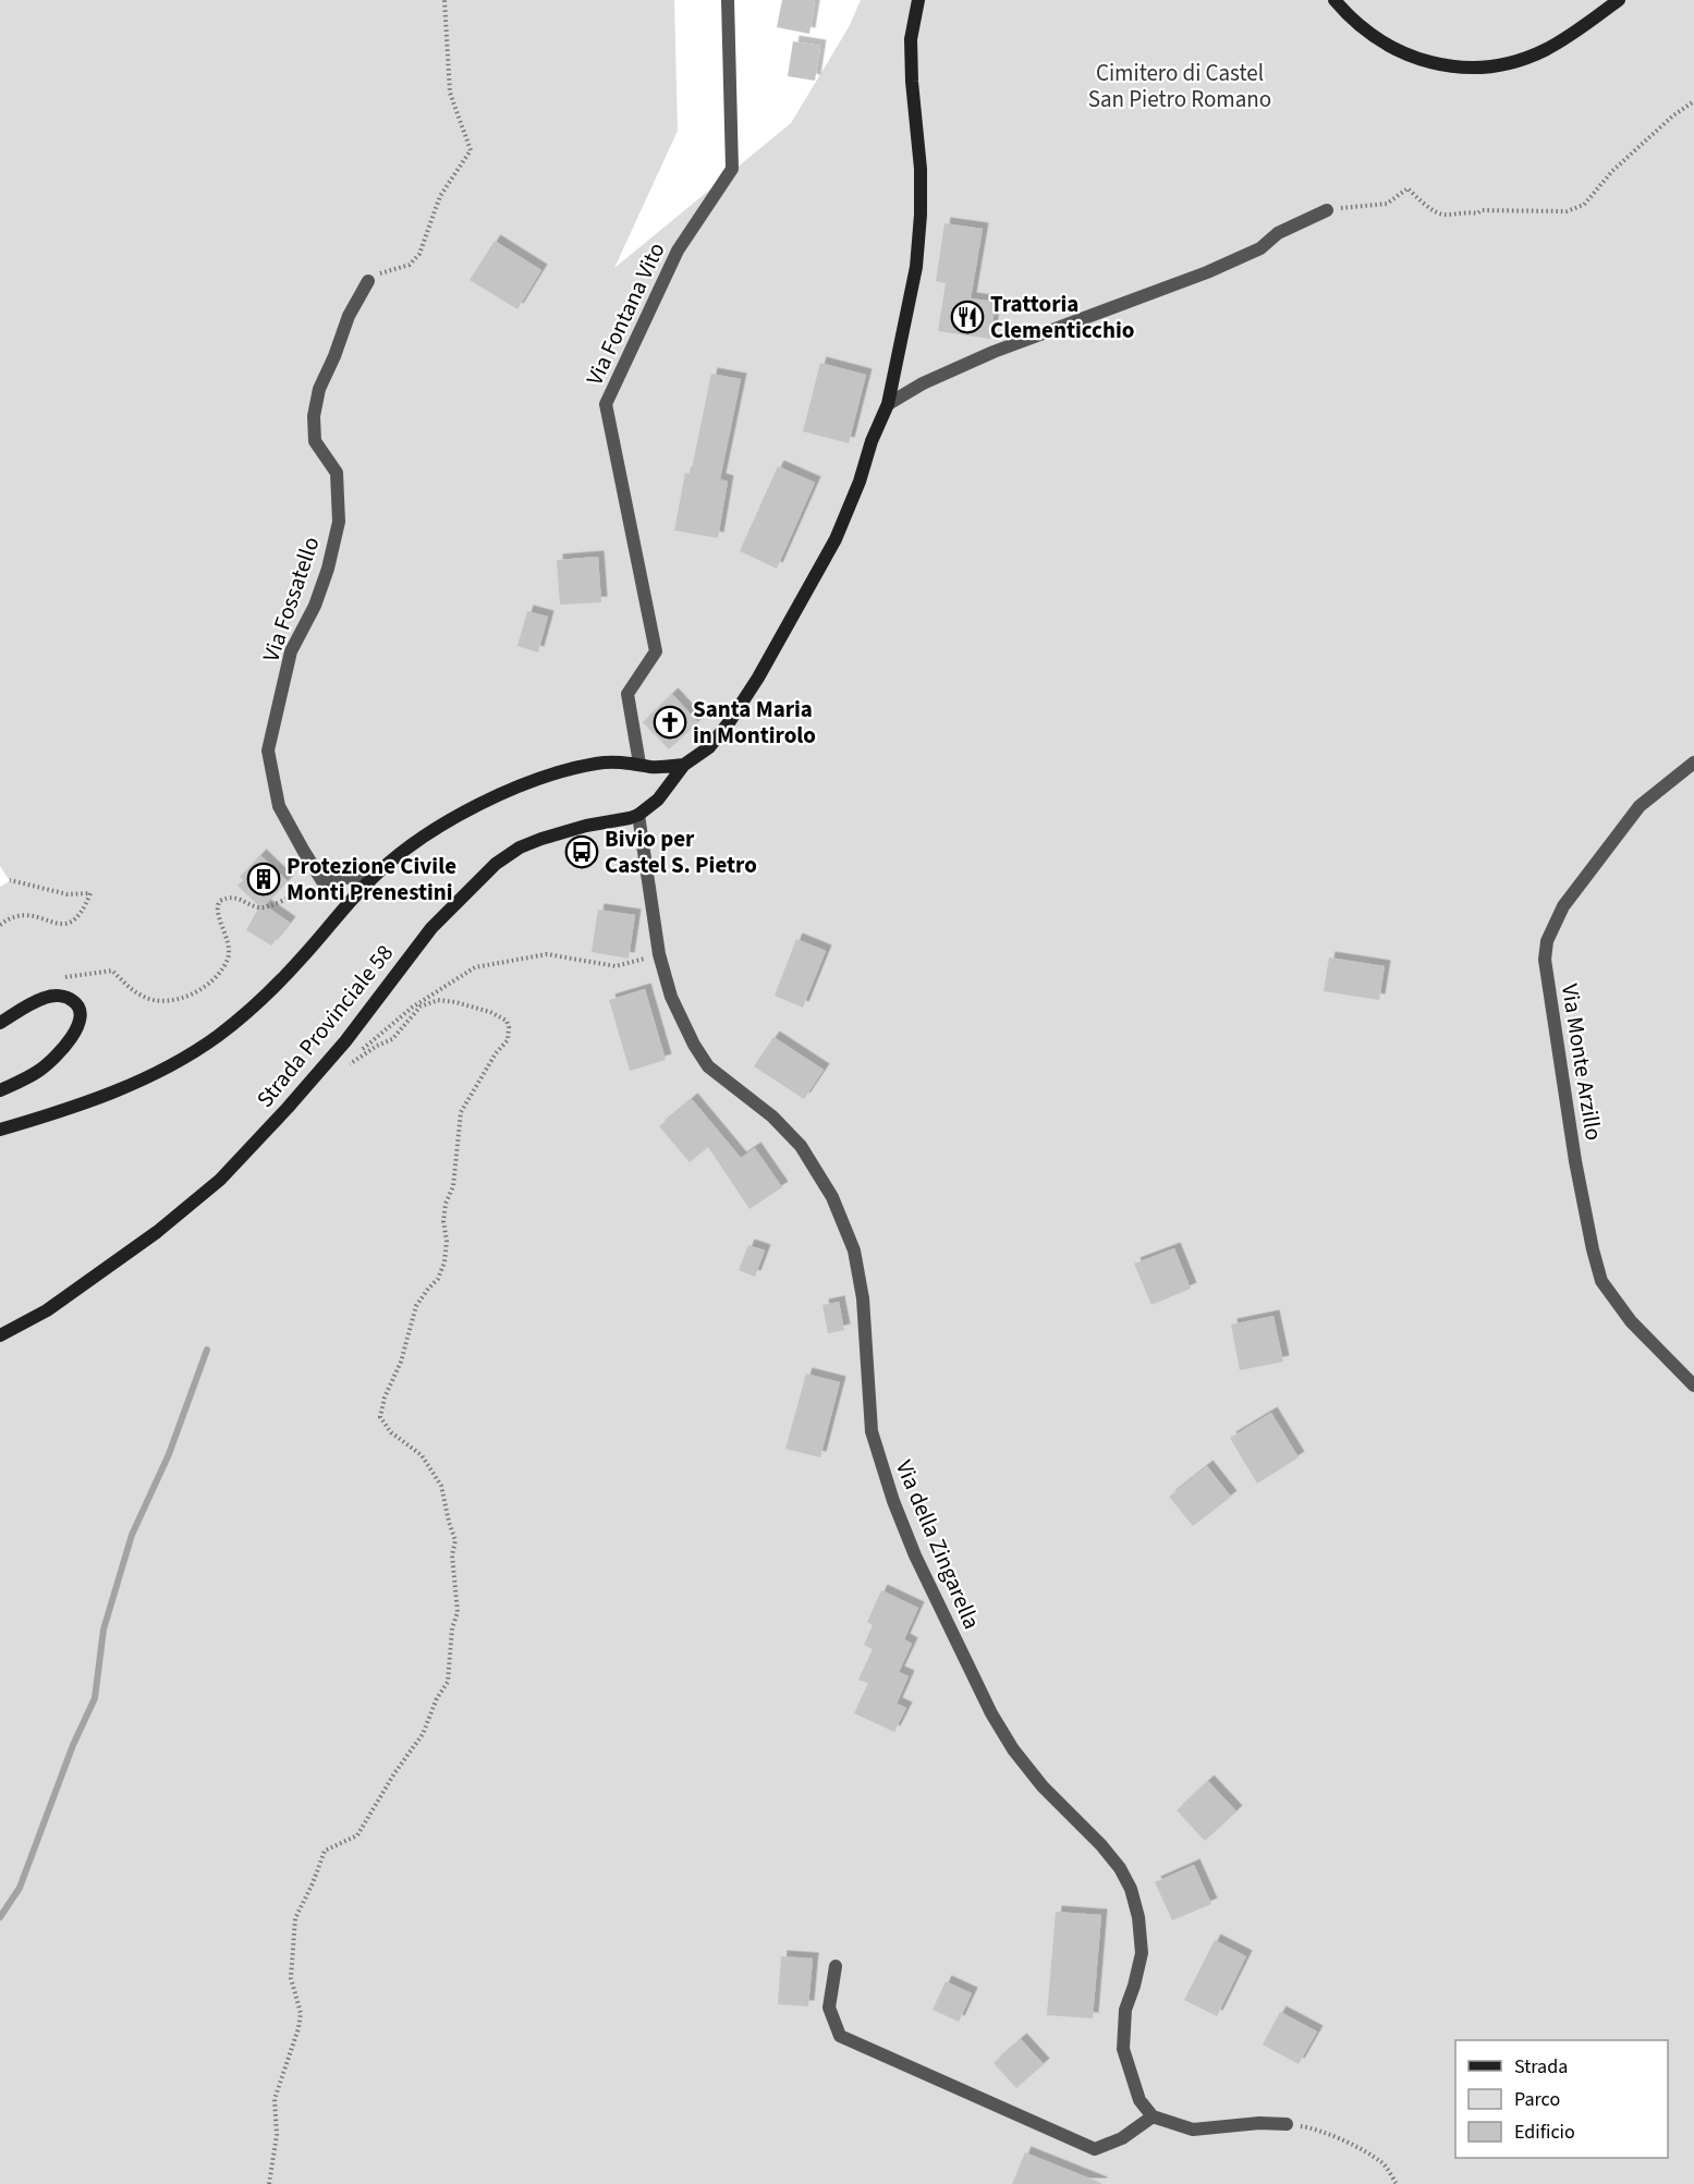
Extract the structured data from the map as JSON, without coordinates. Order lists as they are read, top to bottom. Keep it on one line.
{"streets":{"street":["Via Fontana Vito","Via Fossatello","Strada Provinciale 58","Via Monte Arzillo","Via della Zingarella"]},"crossings":[["Strada Provinciale 58","Via della Zingarella"]],"parks":["Cimitero di Castel San Pietro Romano"],"places":{"restaurant":["Trattoria Clementicchio"],"church":["Santa Maria in Montirolo"],"bus stop":["Bivio per Castel S. Pietro"],"building":["Protezione Civile Monti Prenestini"]},"legend":["Strada","Parco","Edificio"]}
